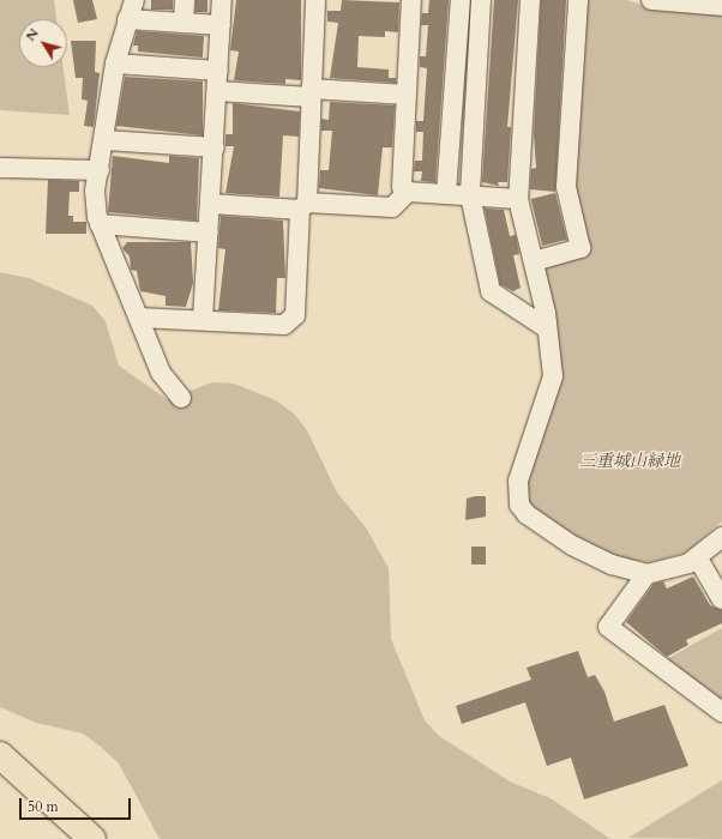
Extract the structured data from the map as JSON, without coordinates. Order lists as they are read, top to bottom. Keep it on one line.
{"parks":["三重城山緑地"],"scale_bar":"50 m","north":"top left"}
